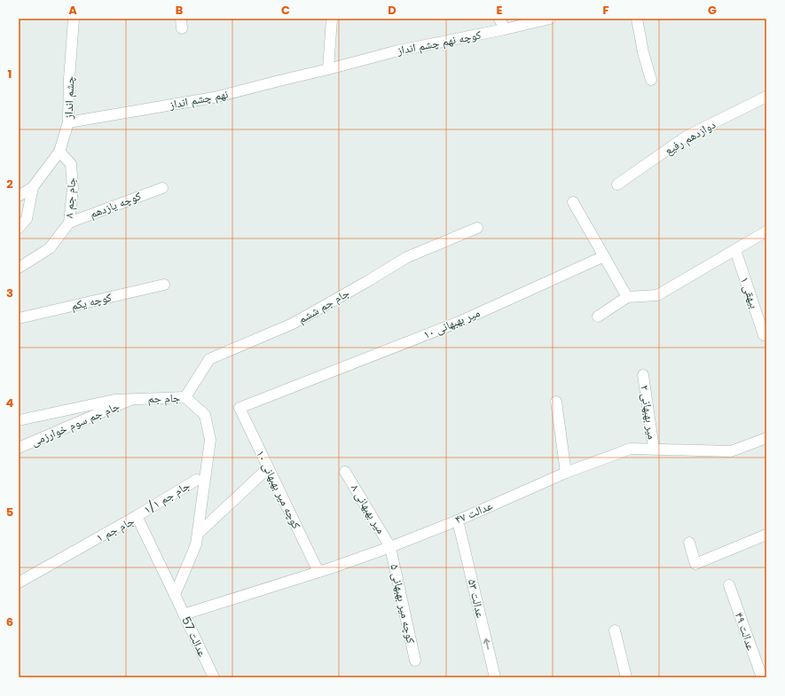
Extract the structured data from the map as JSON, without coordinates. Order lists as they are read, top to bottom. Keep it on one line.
{"streets":{"street":["کوچه نهم چشم انداز","چشم انداز","نهم چشم انداز","دوازدهم رفیع","۸ جام جم","کوچه یازدهم","بیهقی ۱","کوچه یکم","جام جم ششم","۱۰ میر بهبهانی","جام جم","۲ میر بهبهانی","جام جم سوم خوارزمی","کوچه میر بهبهانی ۱۰","۱/۱ جام جم","۸ میر بهبهانی","عدالت ۴۷","۱ جام جم","عدالت ۵۳","کوچه میر بهبهانی ۵","عدالت ۴۹","عدالت 57"]},"crossings":[["کوچه نهم چشم انداز","نهم چشم انداز"],["چشم انداز","نهم چشم انداز"],["چشم انداز","۸ جام جم"],["۸ جام جم","کوچه یازدهم"],["جام جم ششم","جام جم"],["۱۰ میر بهبهانی","کوچه میر بهبهانی ۱۰"],["جام جم","جام جم سوم خوارزمی"],["جام جم","۱ جام جم"],["جام جم","عدالت 57"],["۲ میر بهبهانی","عدالت ۴۷"],["کوچه میر بهبهانی ۱۰","عدالت ۴۷"],["۱/۱ جام جم","۱ جام جم"],["۸ میر بهبهانی","عدالت ۴۷"],["۸ میر بهبهانی","کوچه میر بهبهانی ۵"],["عدالت ۴۷","عدالت ۵۳"],["عدالت ۴۷","کوچه میر بهبهانی ۵"],["عدالت ۴۷","عدالت 57"],["۱ جام جم","عدالت 57"]],"one_way":["عدالت ۵۳"],"grid":{"columns":["A","B","C","D","E","F","G"],"rows":["1","2","3","4","5","6"]}}
